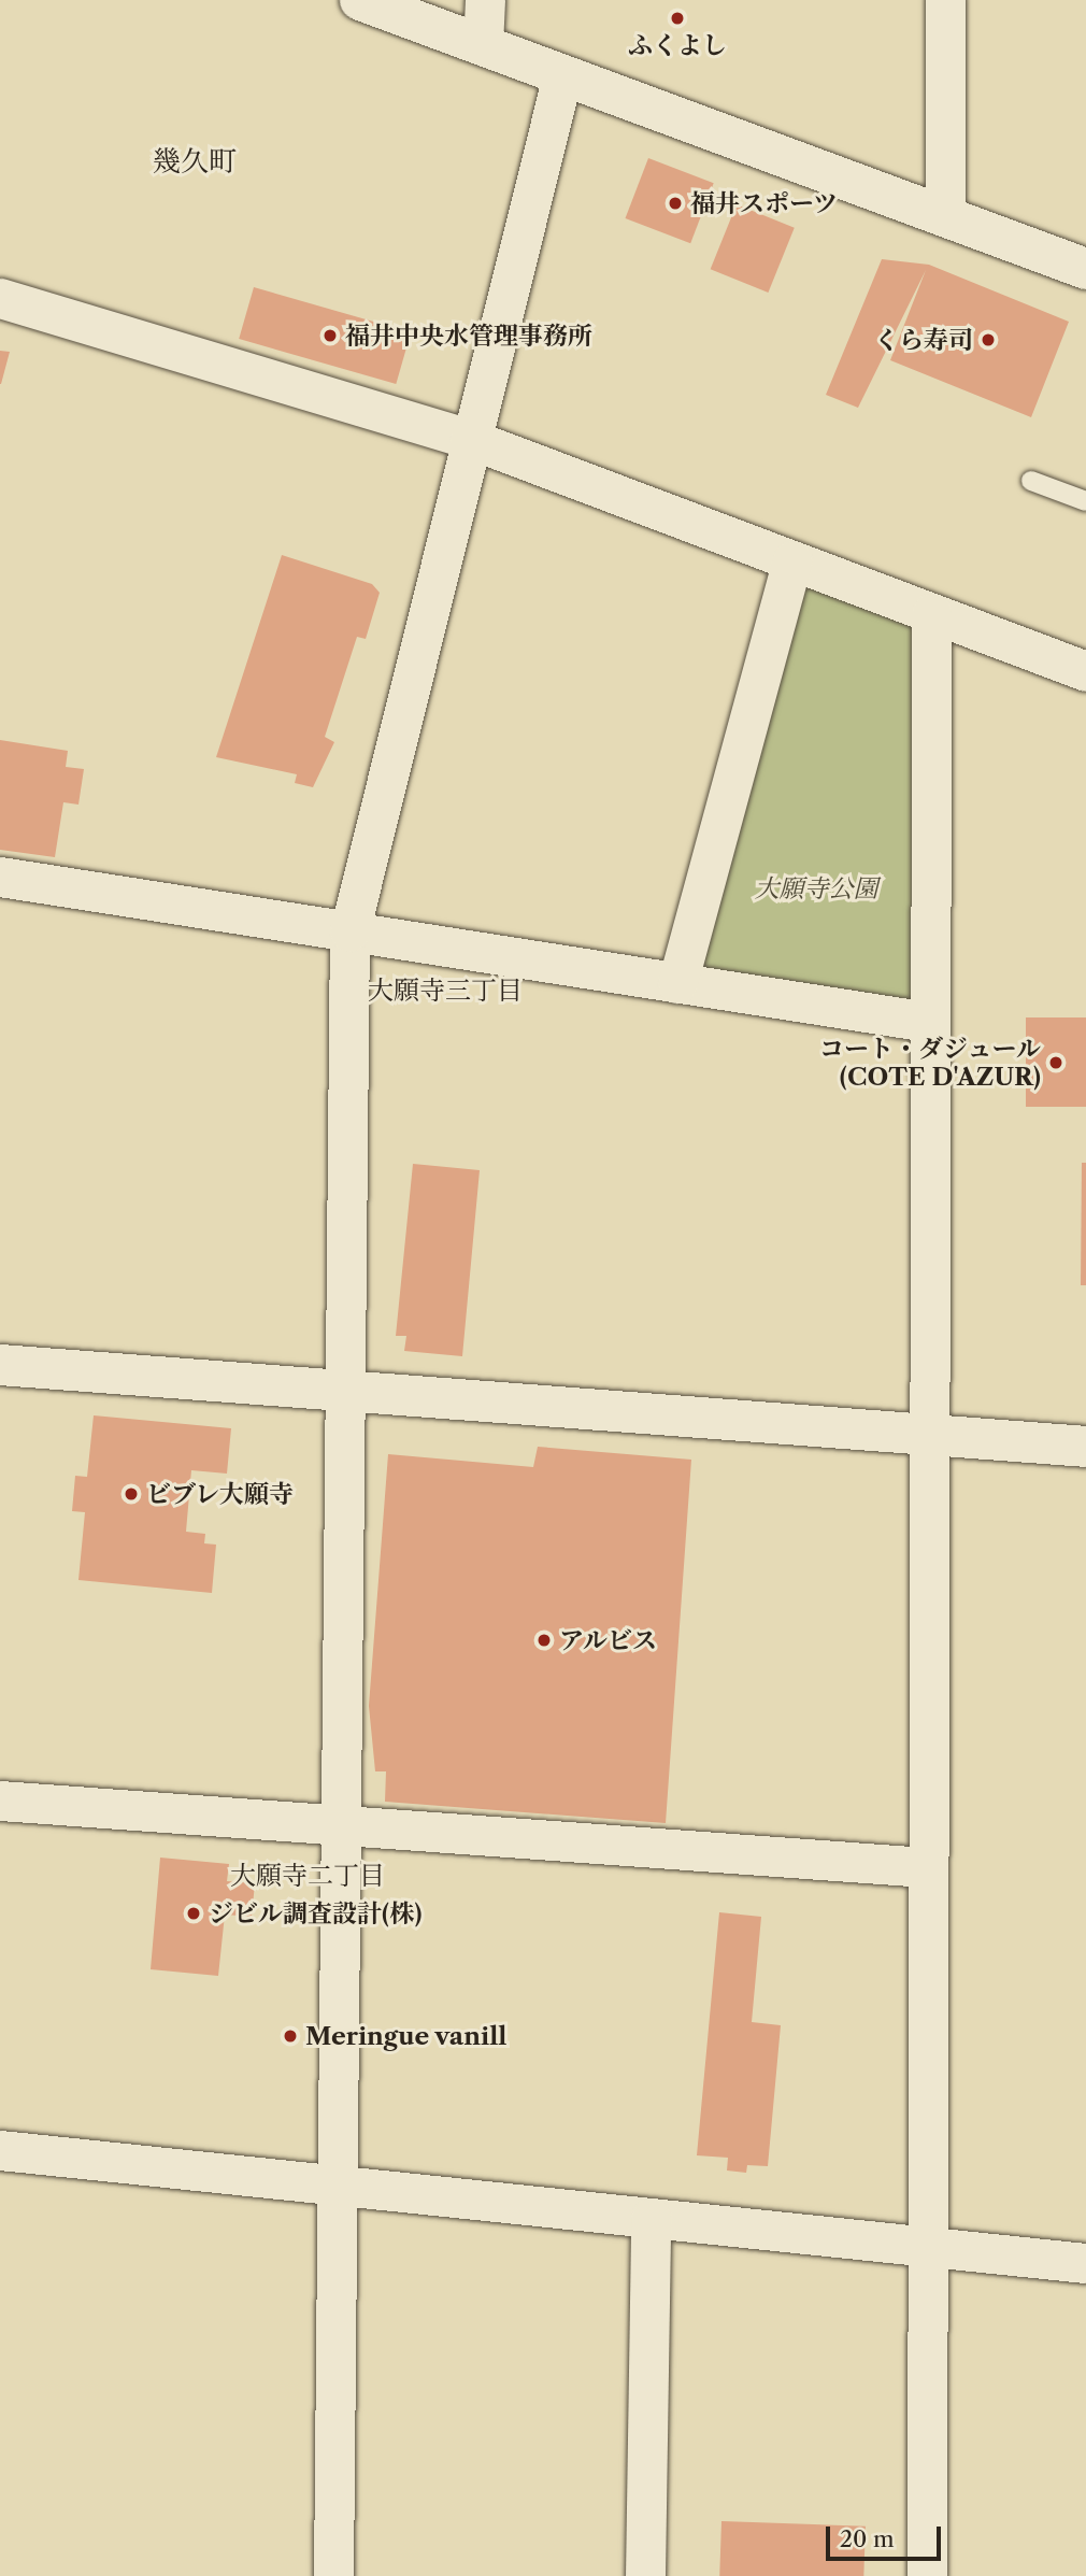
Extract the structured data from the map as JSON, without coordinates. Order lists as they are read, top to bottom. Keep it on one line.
{"districts":["幾久町","大願寺三丁目","大願寺二丁目"],"parks":["大願寺公園"],"places":["ふくよし","福井スポーツ","福井中央水管理事務所","くら寿司","コート・ダジュール (COTE D'AZUR)","ビブレ大願寺","アルビス","ジビル調査設計(株)","Meringue vanill"],"scale_bar":"20 m"}
